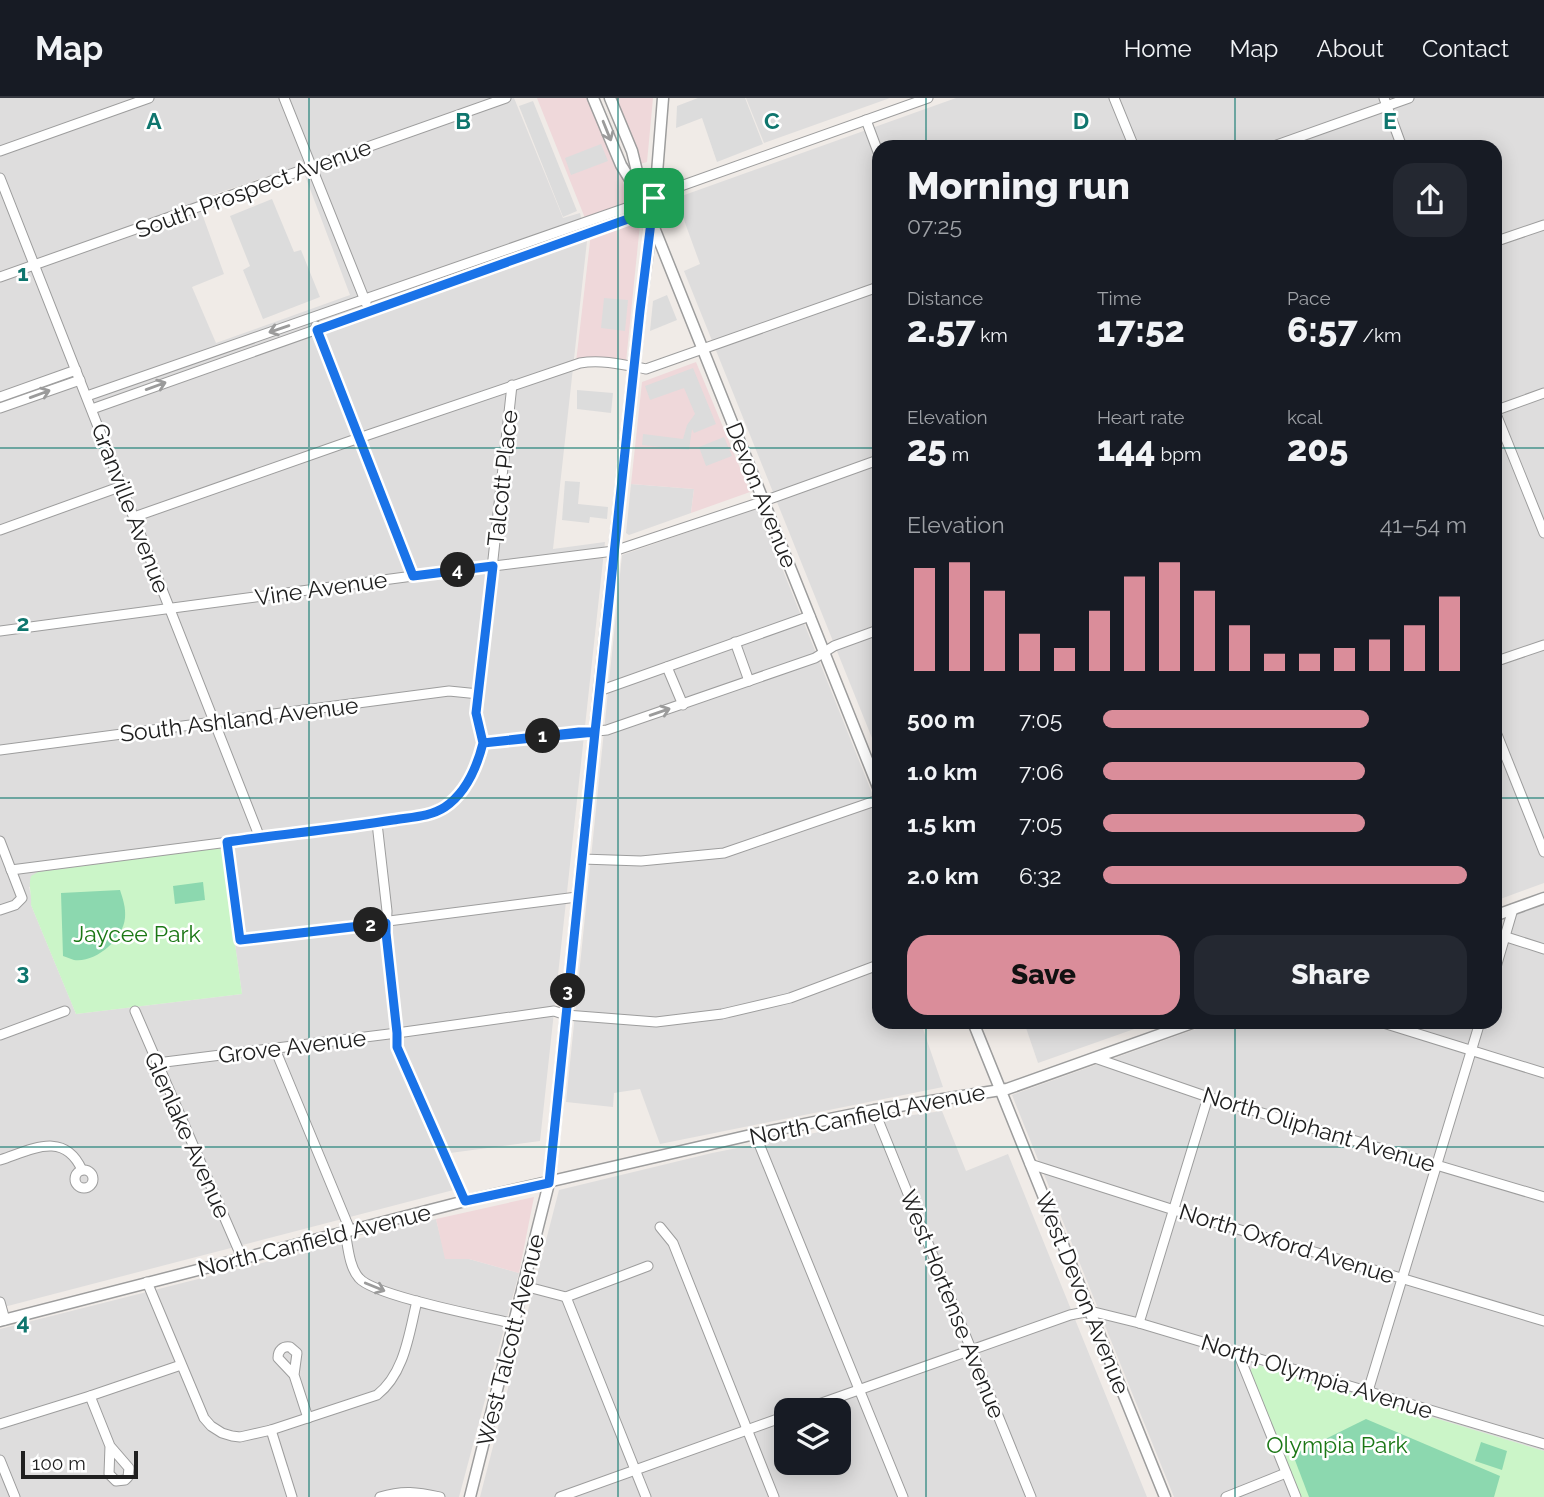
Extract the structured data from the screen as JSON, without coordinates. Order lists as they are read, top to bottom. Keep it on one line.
{"streets":{"street":["South Prospect Avenue","Talcott Place","Devon Avenue","Granville Avenue","Vine Avenue","South Ashland Avenue","Grove Avenue","North Canfield Avenue","North Oliphant Avenue","Glenlake Avenue","North Oxford Avenue","West Devon Avenue","West Hortense Avenue","West Talcott Avenue","North Olympia Avenue"]},"crossings":[["South Prospect Avenue","Granville Avenue"],["Talcott Place","Vine Avenue"],["Talcott Place","South Ashland Avenue"],["Devon Avenue","Vine Avenue"],["Devon Avenue","West Talcott Avenue"],["Granville Avenue","Vine Avenue"],["Granville Avenue","South Ashland Avenue"],["Vine Avenue","West Talcott Avenue"],["Grove Avenue","Glenlake Avenue"],["Grove Avenue","West Talcott Avenue"],["North Canfield Avenue","North Oliphant Avenue"],["North Canfield Avenue","Glenlake Avenue"],["North Canfield Avenue","West Devon Avenue"],["North Canfield Avenue","West Hortense Avenue"],["North Canfield Avenue","West Talcott Avenue"],["North Oxford Avenue","West Devon Avenue"],["West Devon Avenue","North Olympia Avenue"]],"parks":["Jaycee Park","Olympia Park"],"scale_bar":"100 m","page":{"header":"Map","nav":["Home","Map","About","Contact"],"heading":["Morning run","07:25"],"stats":[["Distance","2.57 km"],["Time","17:52"],["Pace","6:57 /km"],["Elevation","25 m"],["Heart rate","144 bpm"],["kcal","205"]],"chart":["Elevation","41–54 m"],"pins":["4","1","2","3"],"list":[{"name":"500 m","note":"7:05"},{"name":"1.0 km","note":"7:06"},{"name":"1.5 km","note":"7:05"},{"name":"2.0 km","note":"6:32"}],"buttons":["Save","Share"],"scale":"100 m"},"grid":{"columns":["A","B","C","D","E"],"rows":["1","2","3","4"]}}
